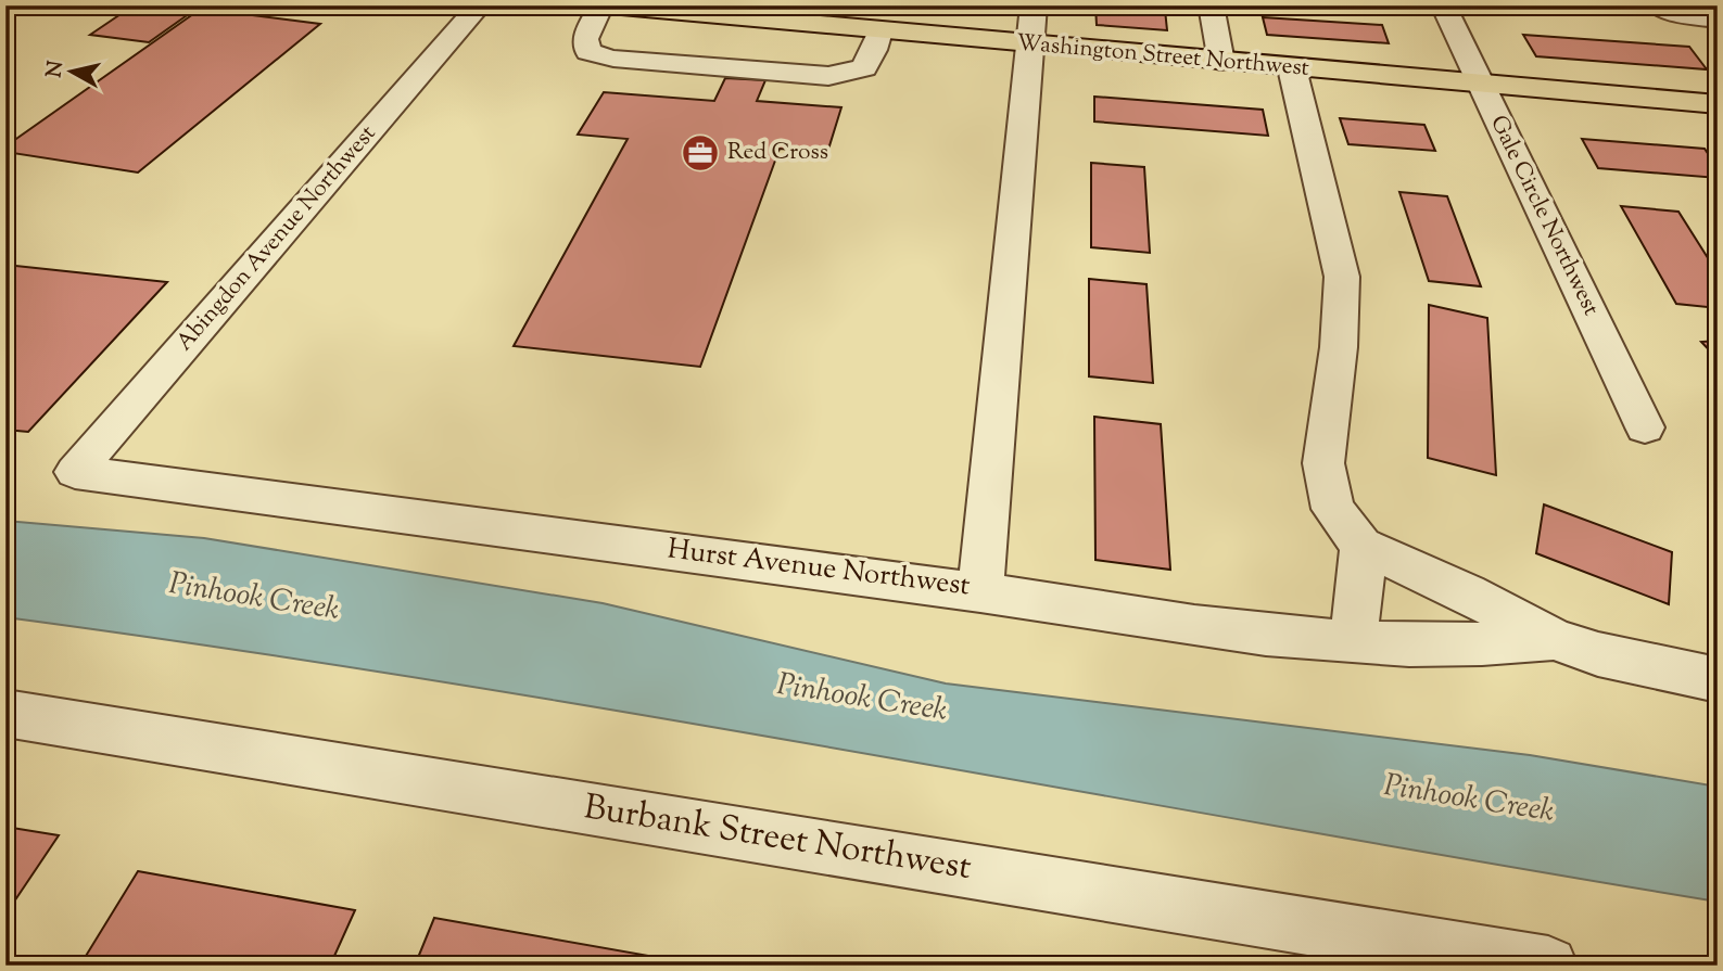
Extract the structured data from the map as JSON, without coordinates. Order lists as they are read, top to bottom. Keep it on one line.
{"streets":{"main road":["Washington Street Northwest"],"street":["Gale Circle Northwest","Abingdon Avenue Northwest","Hurst Avenue Northwest","Burbank Street Northwest"]},"crossings":[["Washington Street Northwest","Gale Circle Northwest"],["Washington Street Northwest","Hurst Avenue Northwest"],["Abingdon Avenue Northwest","Hurst Avenue Northwest"]],"water":["Pinhook Creek"],"places":{"office":["Red Cross"]},"north":"left"}
